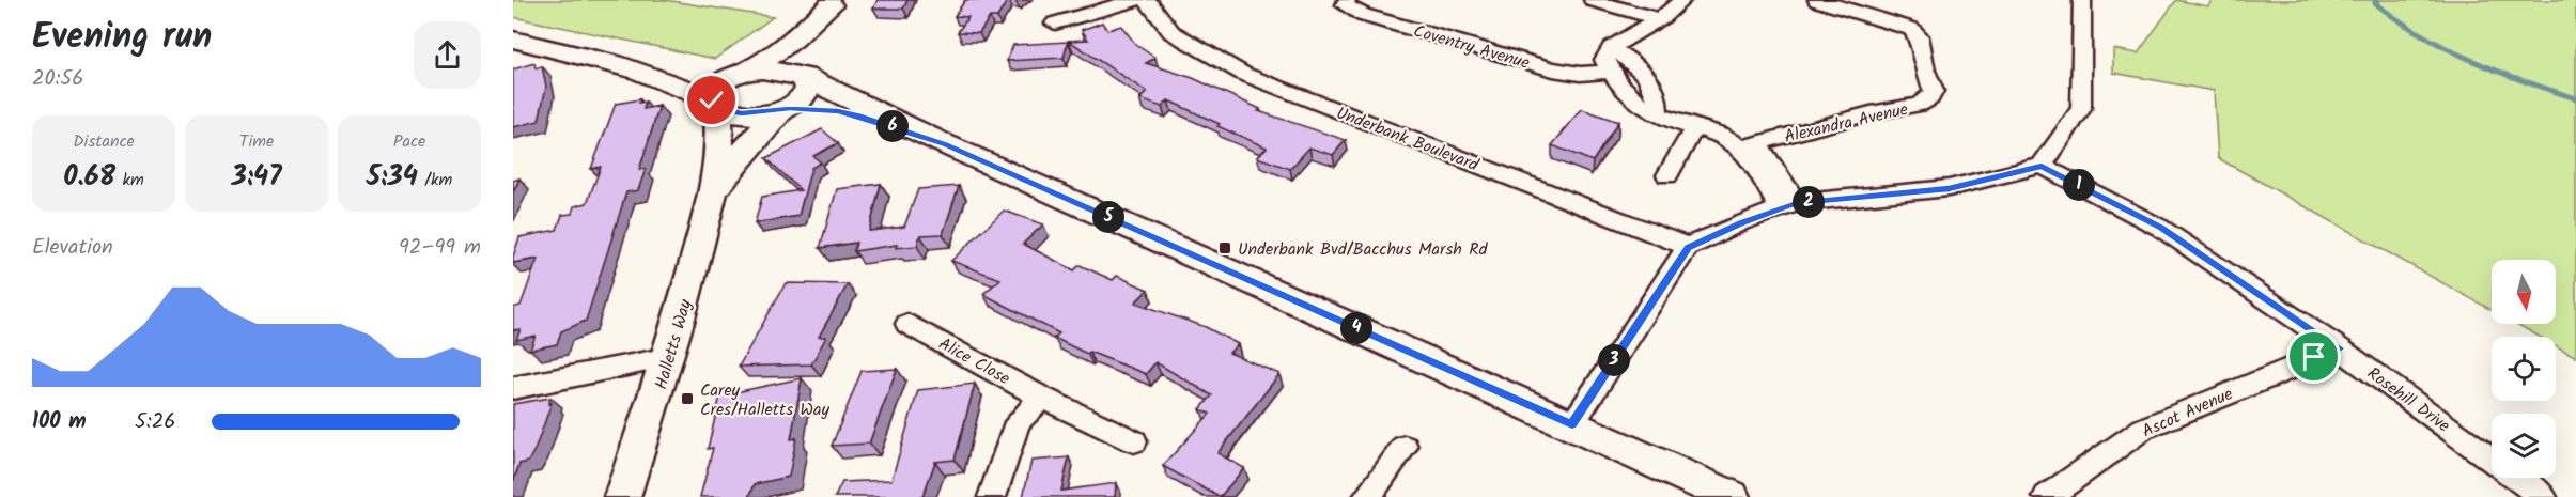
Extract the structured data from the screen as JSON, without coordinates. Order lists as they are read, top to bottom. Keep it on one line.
{"streets":{"main road":["Halletts Way"],"street":["Coventry Avenue","Alexandra Avenue","Underbank Boulevard","Alice Close","Rosehill Drive","Ascot Avenue"]},"crossings":[["Rosehill Drive","Ascot Avenue"]],"places":{"transit":["Underbank Bvd/Bacchus Marsh Rd","Carey Cres/Halletts Way"]},"north":"bottom","page":{"heading":["Evening run","20:56"],"stats":[["Distance","0.68 km"],["Time","3:47"],["Pace","5:34 /km"]],"pins":["6","1","2","5","4","3"],"chart":["Elevation","92–99 m"],"list":[{"name":"100 m","note":"5:26"}]}}
